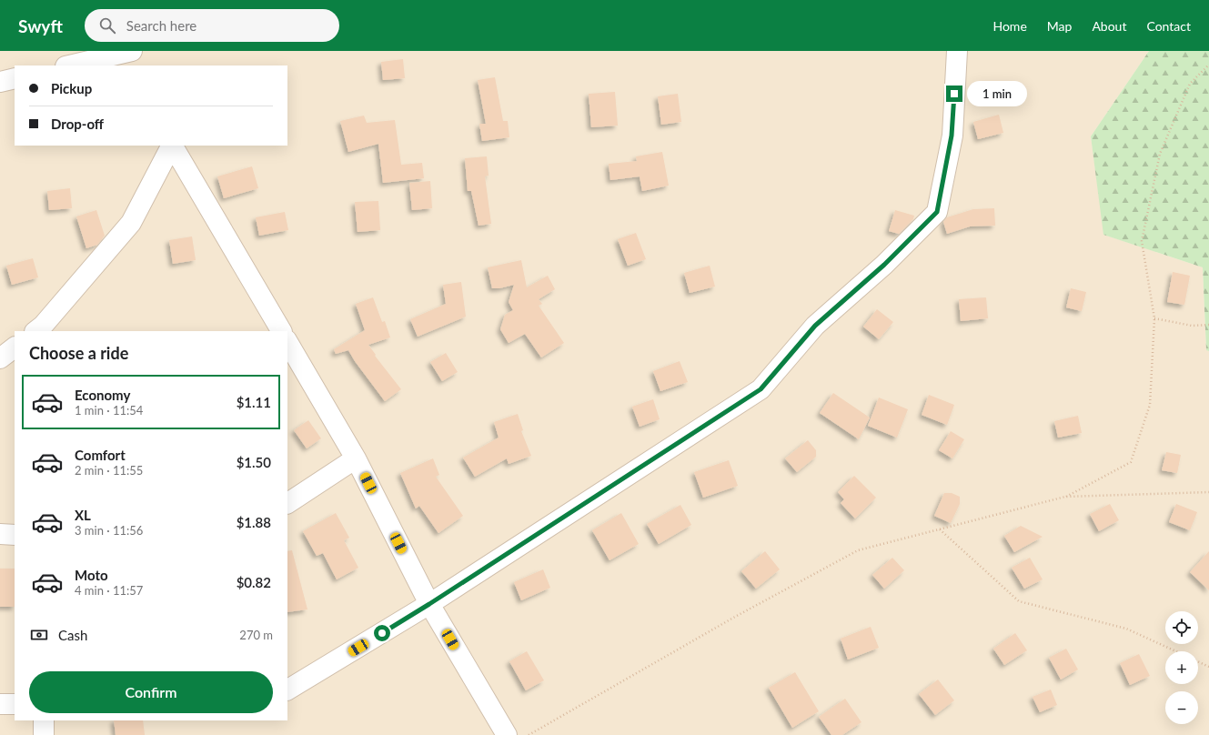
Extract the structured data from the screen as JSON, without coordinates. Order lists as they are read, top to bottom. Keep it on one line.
{"page":{"header":"Swyft","search":"Search here","nav":["Home","Map","About","Contact"],"banner":["Pickup","Drop-off"],"bubble":"1 min","heading":"Choose a ride","list":[{"name":"Economy","note":"1 min · 11:54","value":"$1.11"},{"name":"Comfort","note":"2 min · 11:55","value":"$1.50"},{"name":"XL","note":"3 min · 11:56","value":"$1.88"},{"name":"Moto","note":"4 min · 11:57","value":"$0.82"}],"map_buttons":["+","−"],"pay":["Cash","270 m"],"buttons":"Confirm"}}
